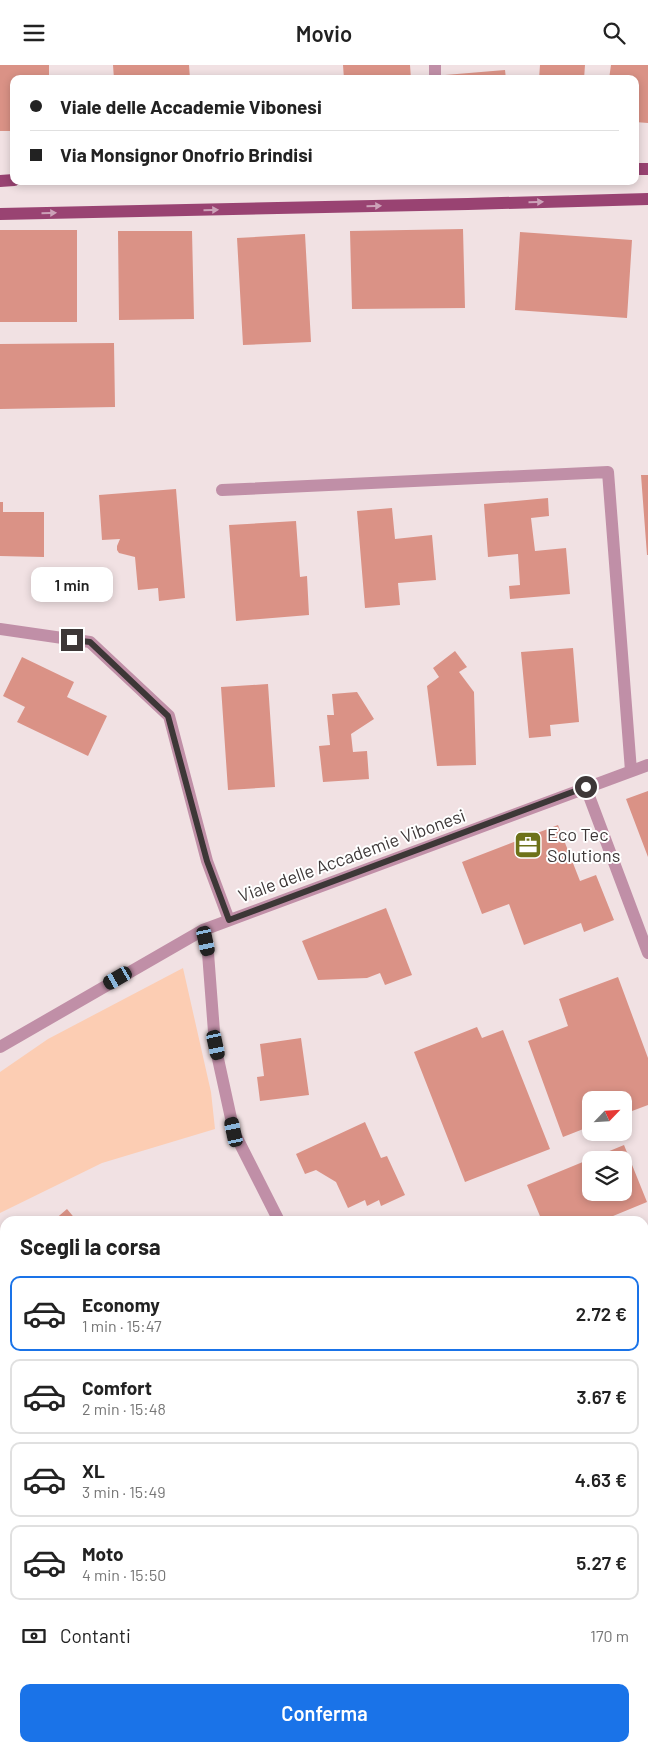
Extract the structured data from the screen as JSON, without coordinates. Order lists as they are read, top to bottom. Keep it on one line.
{"streets":{"street":["Viale delle Accademie Vibonesi"]},"places":{"office":["Eco Tec Solutions"]},"north":"top right","page":{"header":"Movio","banner":["Viale delle Accademie Vibonesi","Via Monsignor Onofrio Brindisi"],"bubble":"1 min","heading":"Scegli la corsa","list":[{"name":"Economy","note":"1 min · 15:47","value":"2.72 €"},{"name":"Comfort","note":"2 min · 15:48","value":"3.67 €"},{"name":"XL","note":"3 min · 15:49","value":"4.63 €"},{"name":"Moto","note":"4 min · 15:50","value":"5.27 €"}],"pay":["Contanti","170 m"],"buttons":"Conferma"}}
